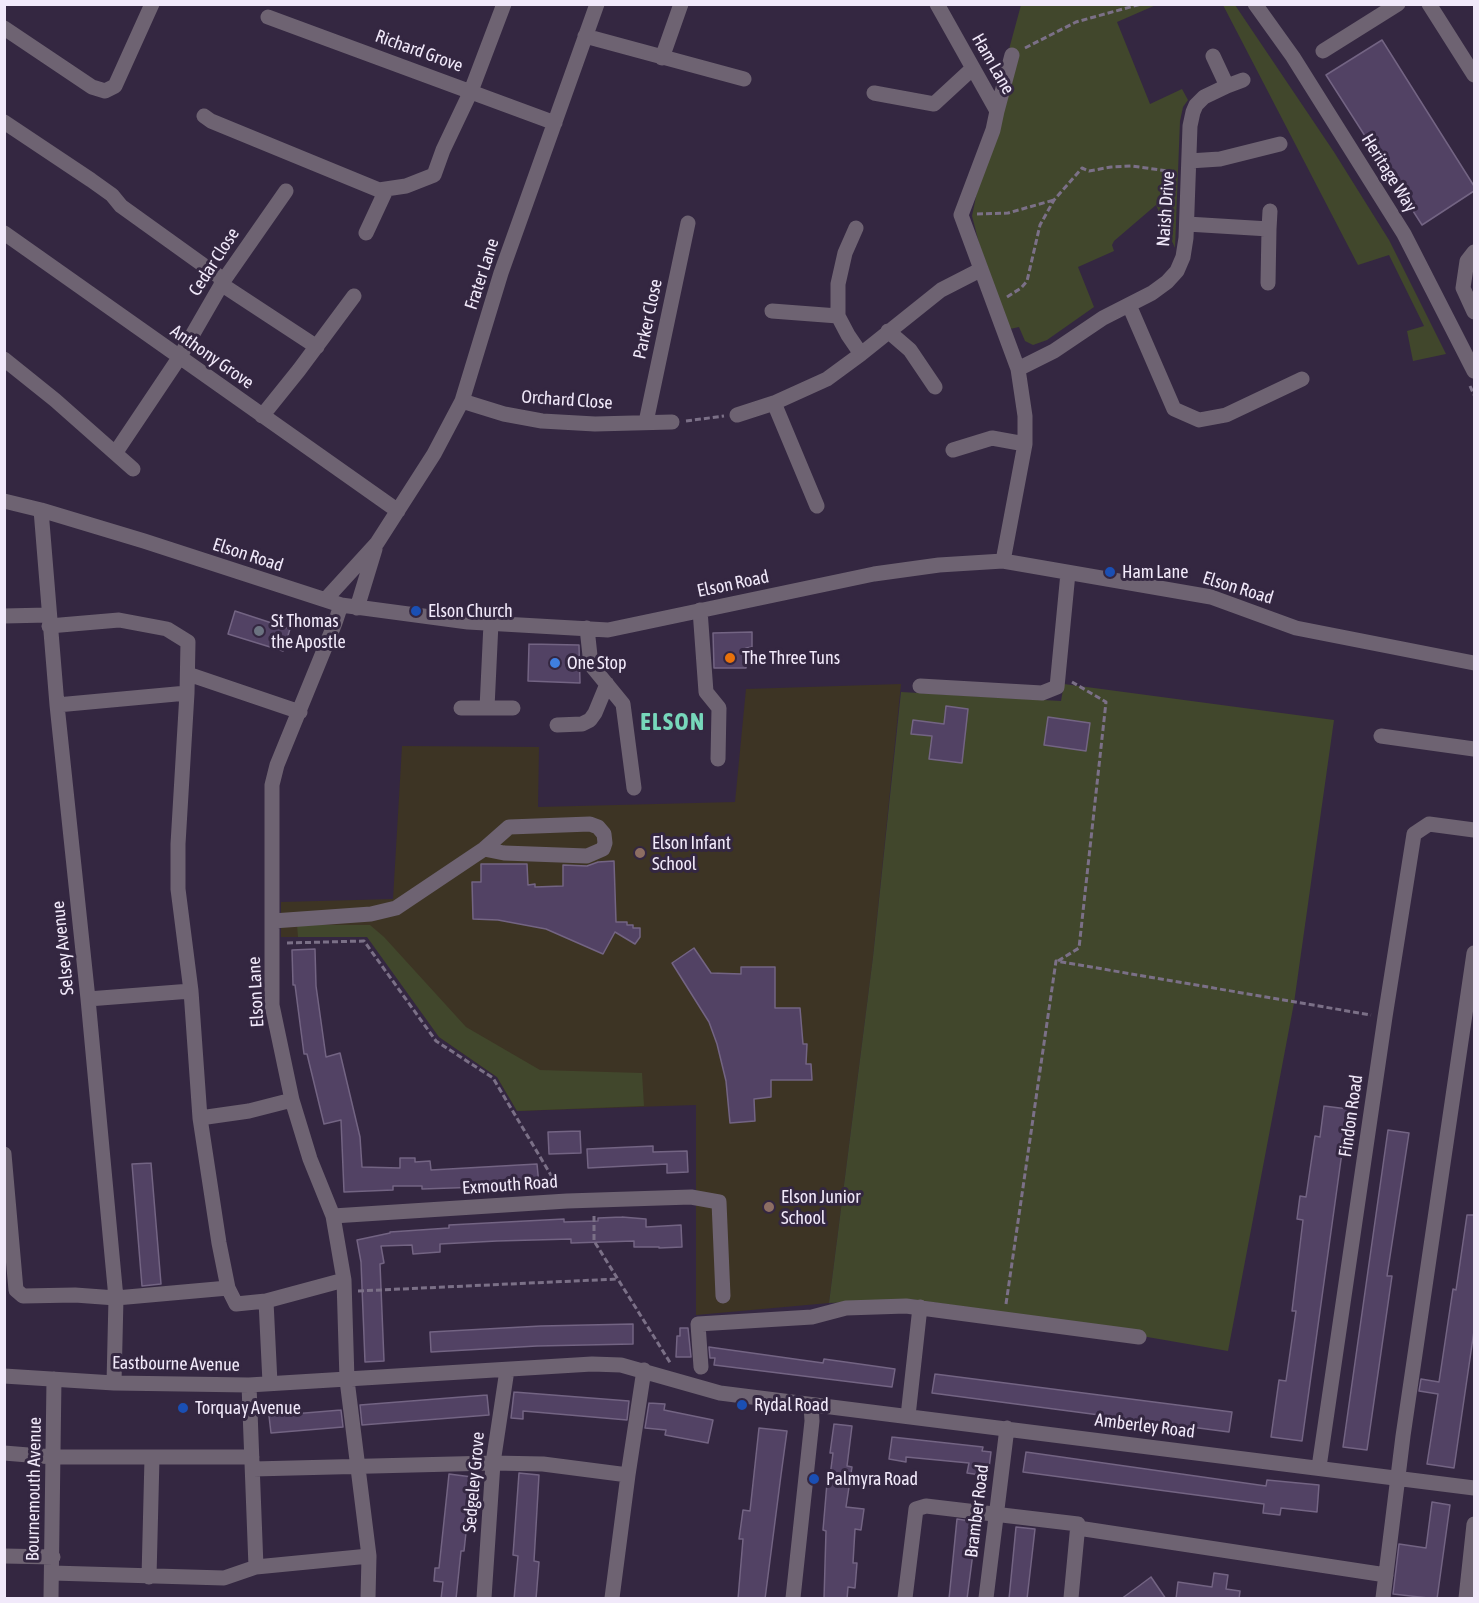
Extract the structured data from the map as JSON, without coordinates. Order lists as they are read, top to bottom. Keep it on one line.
{"streets":{"street":["Richard Grove","Ham Lane","Heritage Way","Naish Drive","Cedar Close","Frater Lane","Parker Close","Anthony Grove","Orchard Close","Elson Road","Selsey Avenue","Elson Lane","Findon Road","Exmouth Road","Eastbourne Avenue","Amberley Road","Sedgeley Grove","Bournemouth Avenue","Bramber Road"]},"crossings":[["Richard Grove","Frater Lane"],["Cedar Close","Anthony Grove"],["Frater Lane","Anthony Grove"],["Frater Lane","Orchard Close"],["Frater Lane","Elson Road"],["Parker Close","Orchard Close"],["Elson Road","Selsey Avenue"],["Elson Road","Elson Lane"],["Selsey Avenue","Eastbourne Avenue"],["Elson Lane","Exmouth Road"],["Elson Lane","Eastbourne Avenue"],["Findon Road","Amberley Road"],["Eastbourne Avenue","Bournemouth Avenue"],["Amberley Road","Bramber Road"]],"districts":["ELSON"],"places":["Ham Lane","Elson Church","St Thomas the Apostle","The Three Tuns","One Stop","Elson Infant School","Elson Junior School","Rydal Road","Torquay Avenue","Palmyra Road"]}
